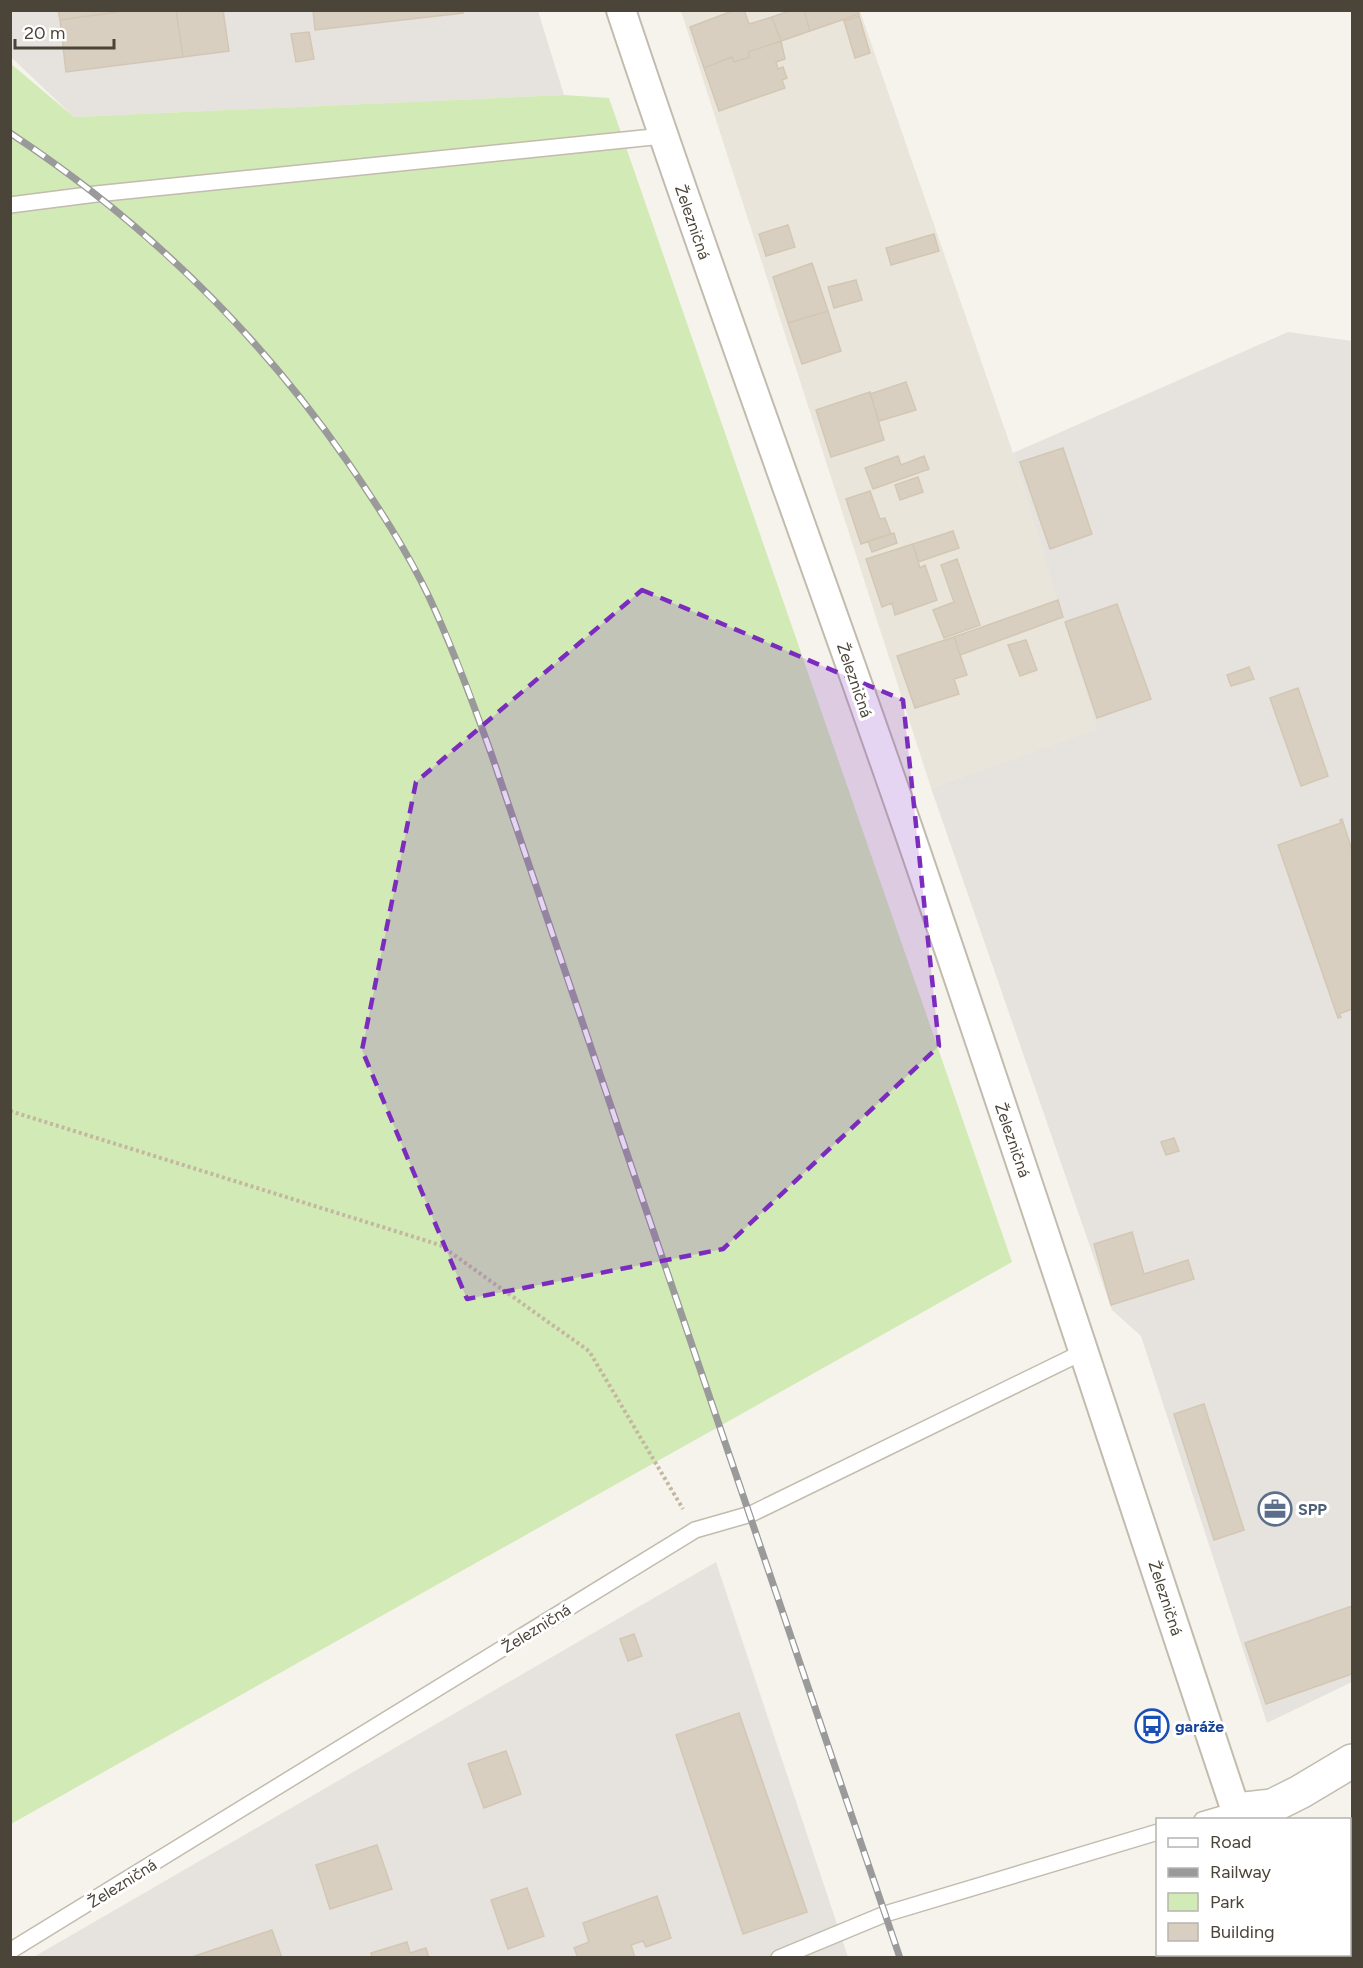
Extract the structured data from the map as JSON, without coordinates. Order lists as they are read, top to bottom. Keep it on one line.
{"streets":{"street":["Železničná"]},"places":{"office":["SPP"],"bus stop":["garáže"]},"legend":["Road","Railway","Park","Building"],"scale_bar":"20 m"}
